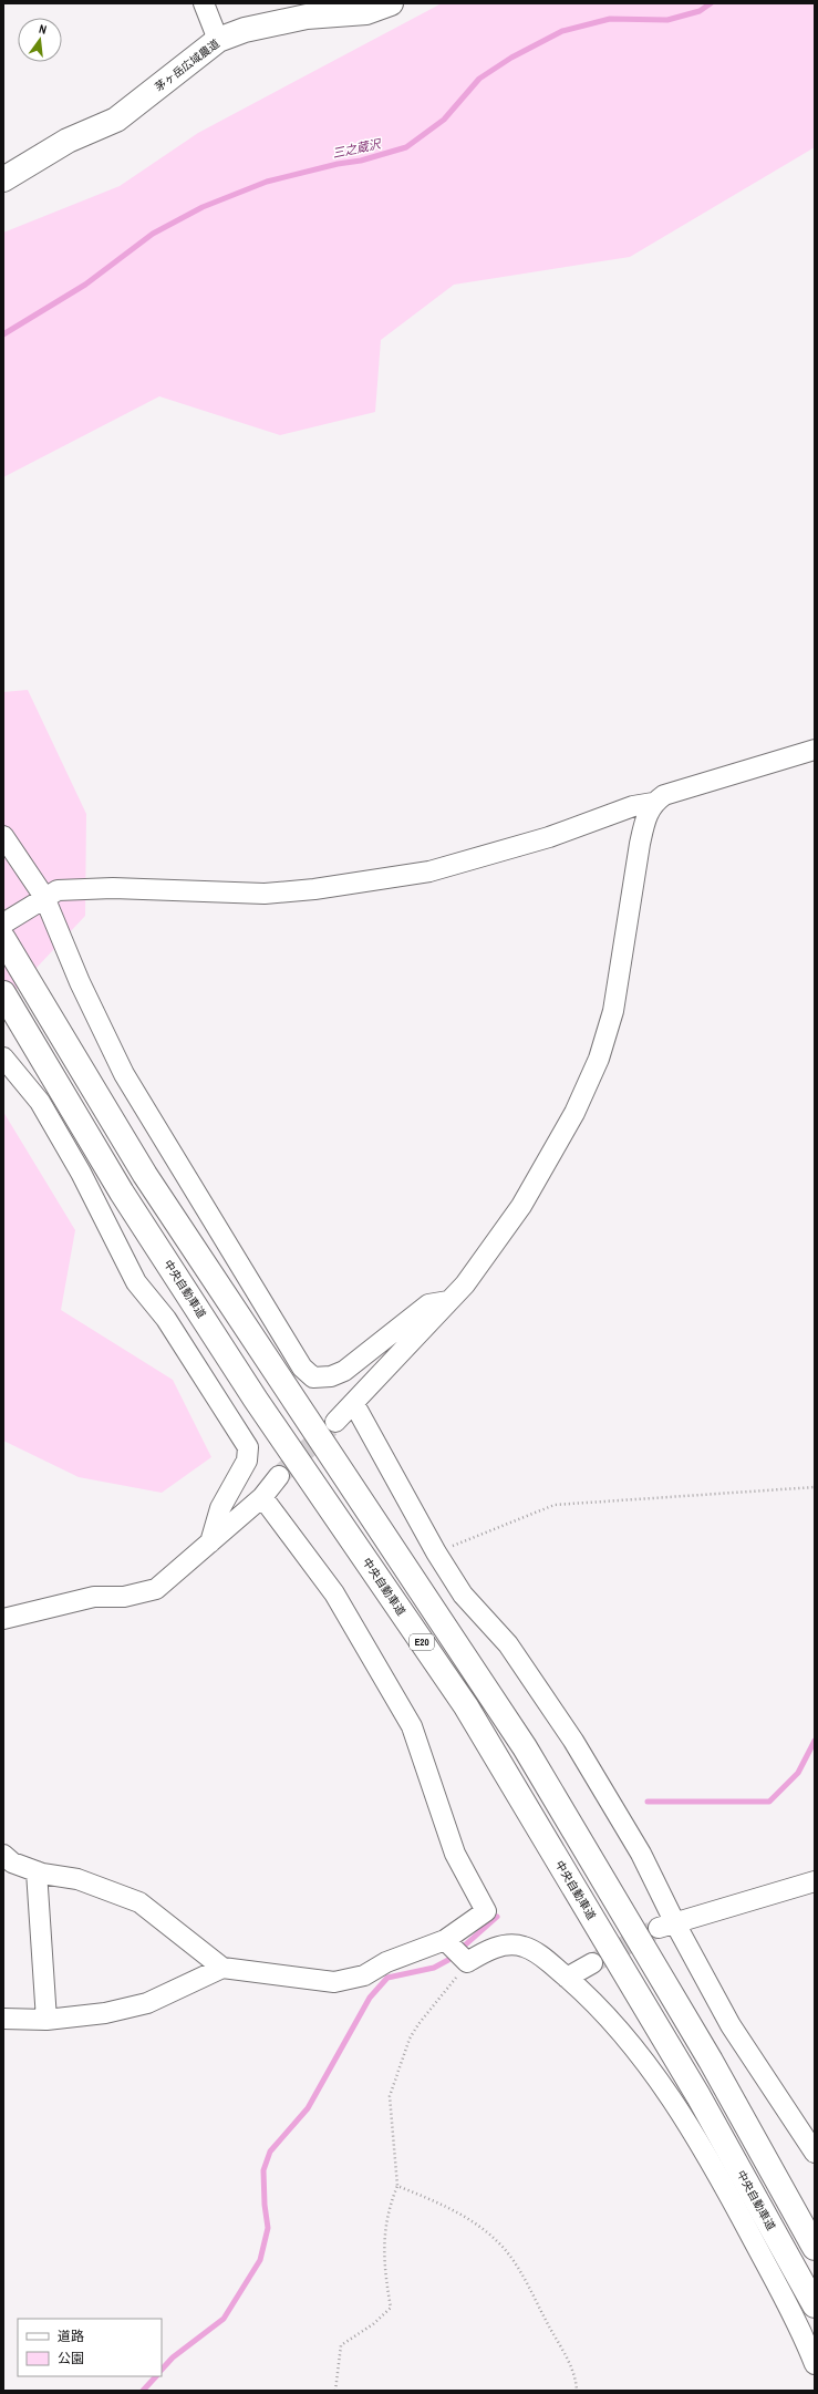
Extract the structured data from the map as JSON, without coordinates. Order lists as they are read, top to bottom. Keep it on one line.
{"streets":{"main road":["茅ヶ岳広域農道","中央自動車道","E20"]},"water":["三之蔵沢"],"legend":["道路","公園"],"north":"top"}
